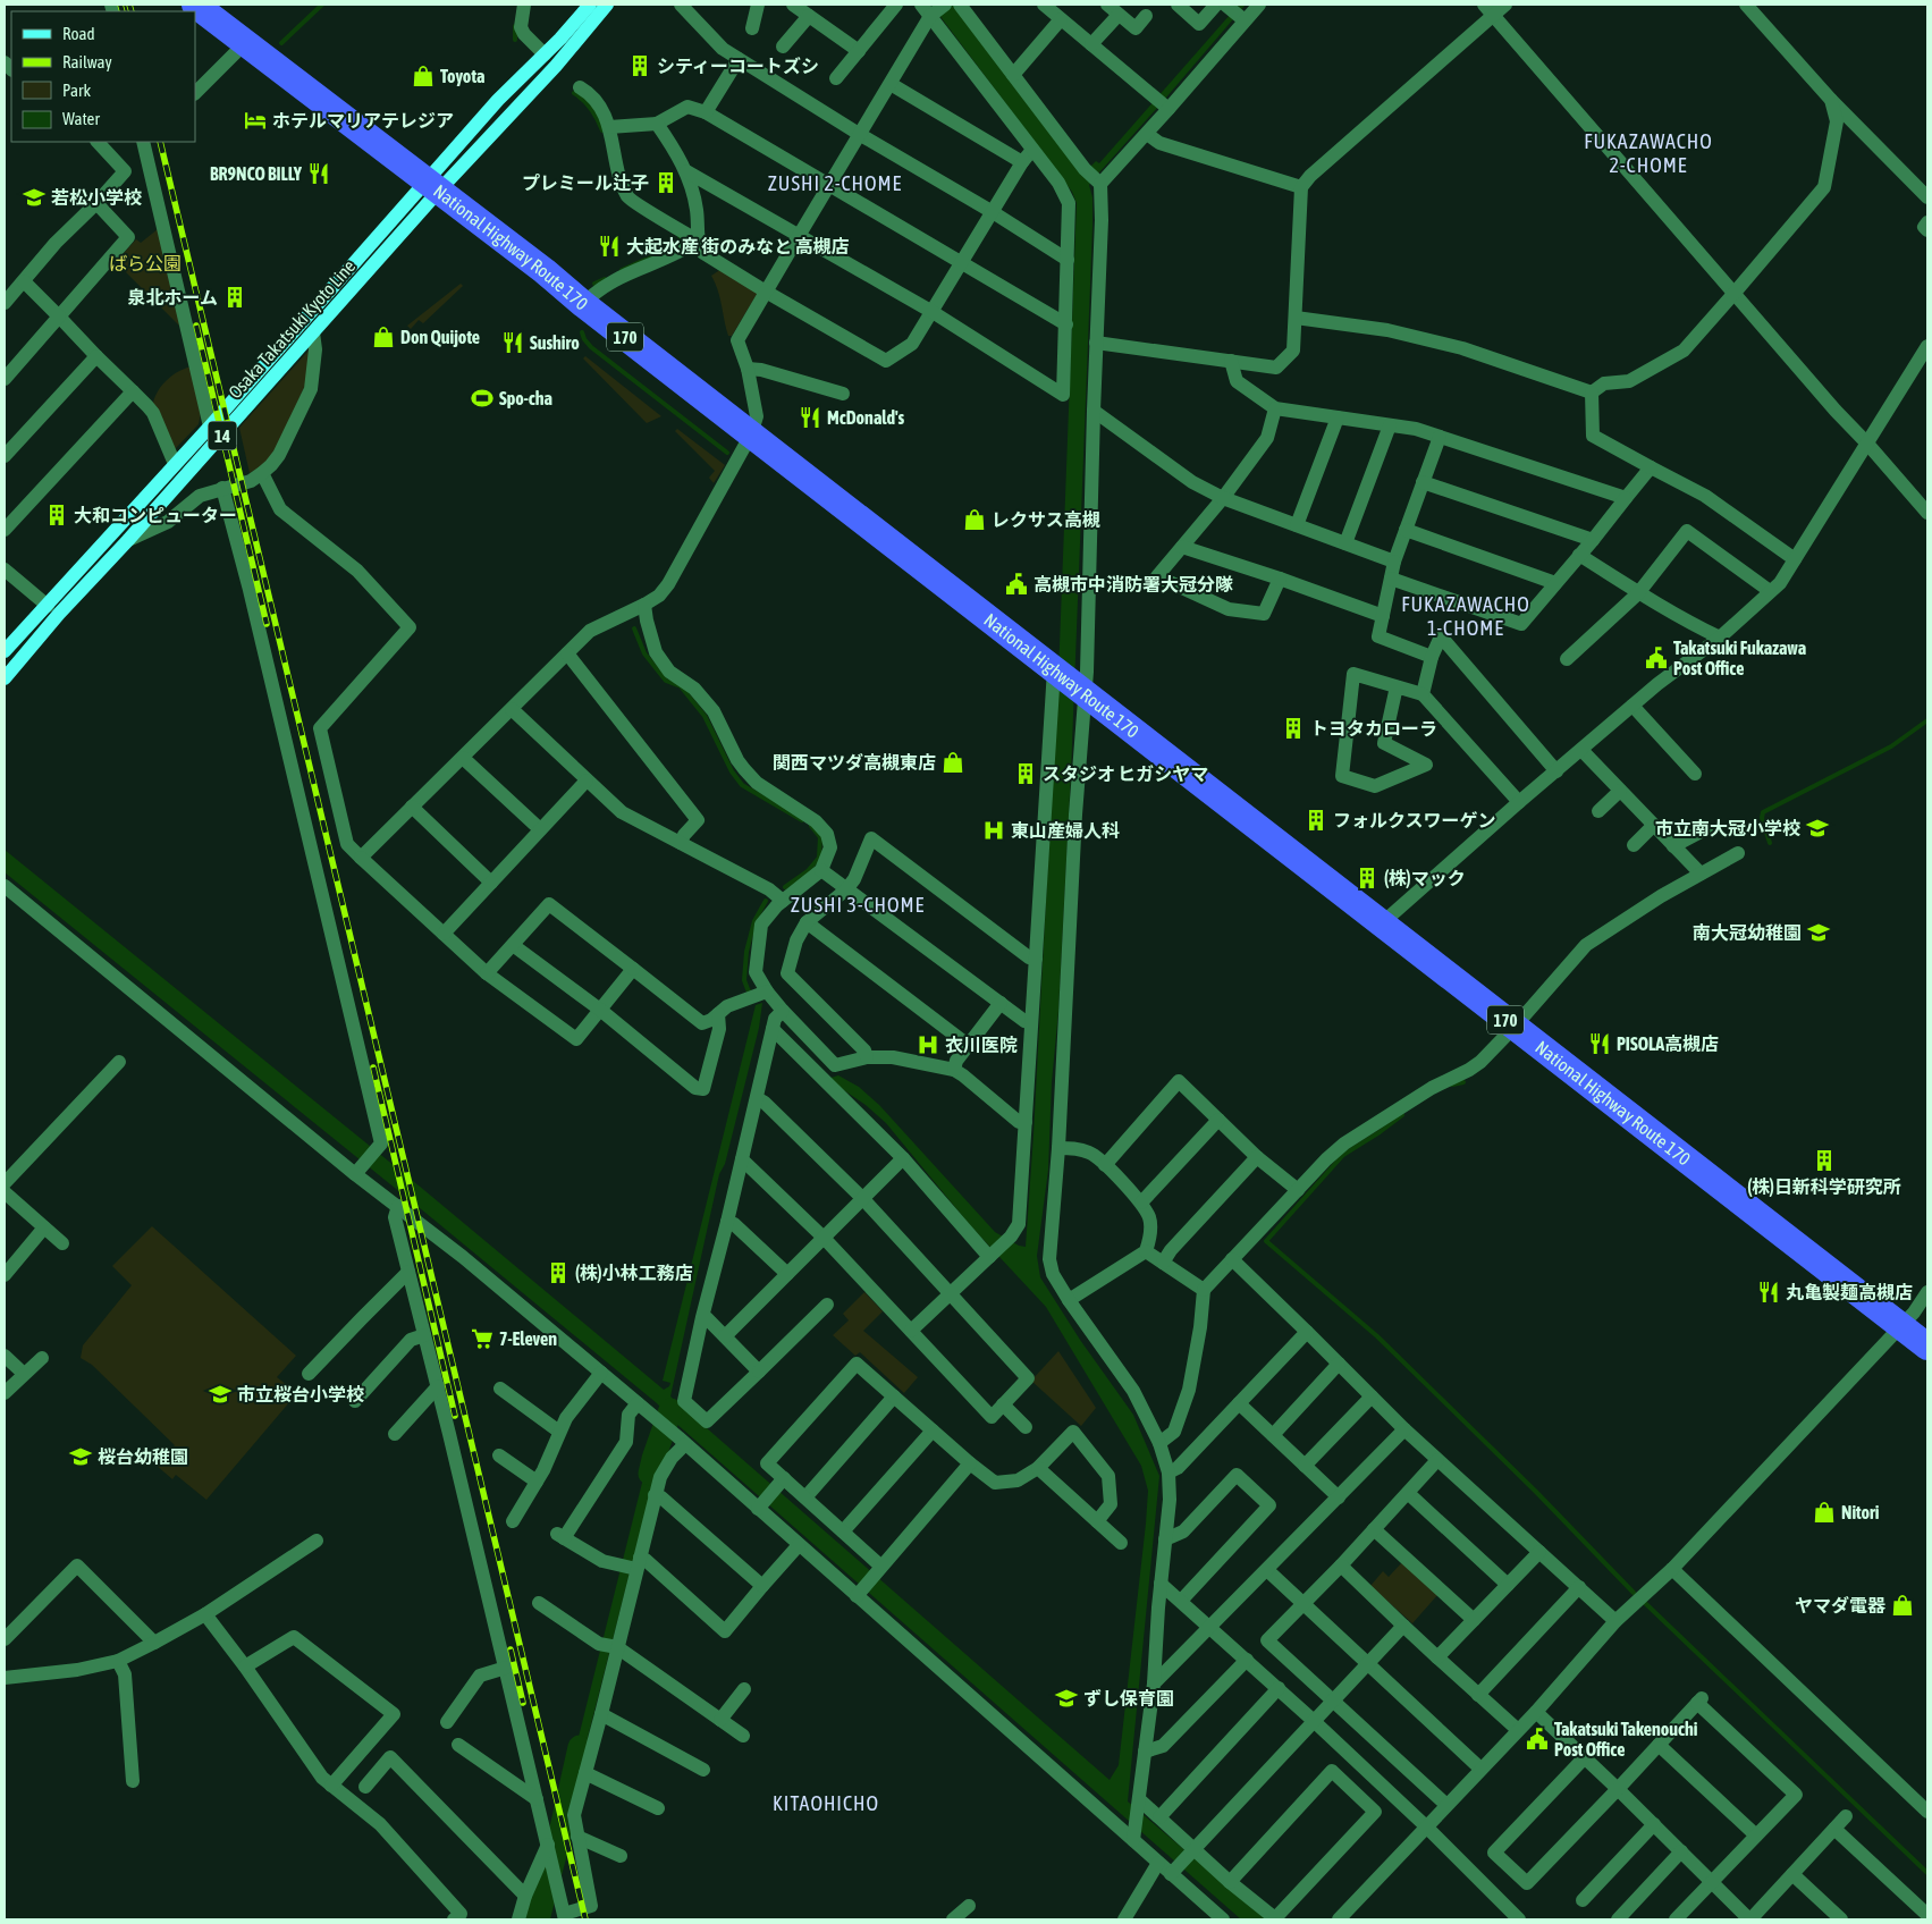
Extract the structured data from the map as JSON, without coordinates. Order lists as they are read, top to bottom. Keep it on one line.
{"streets":{"highway":["National Highway Route 170","170"],"main road":["Osaka Takatsuki Kyoto Line","14"]},"crossings":[["National Highway Route 170","Osaka Takatsuki Kyoto Line"]],"districts":["FUKAZAWACHO 2-CHOME","ZUSHI 2-CHOME","FUKAZAWACHO 1-CHOME","ZUSHI 3-CHOME","KITAOHICHO"],"parks":["ばら公園"],"places":{"building":["シティーコートズシ","プレミール辻子","泉北ホーム","大和コンピューター","トヨタカローラ","スタジオ ヒガシヤマ","フォルクスワーゲン","(株)マック","(株)日新科学研究所","(株)小林工務店"],"shop":["Toyota","Don Quijote","レクサス高槻","関西マツダ高槻東店","Nitori","ヤマダ電器"],"hotel":["ホテルマリアテレジア"],"restaurant":["BR9NCO BILLY","大起水産 街のみなと 高槻店","Sushiro","McDonald's","PISOLA高槻店","丸亀製麺高槻店"],"school or university":["若松小学校","市立南大冠小学校","南大冠幼稚園","市立桜台小学校","桜台幼稚園","ずし保育園"],"sports":["Spo-cha"],"public building":["高槻市中消防署大冠分隊","Takatsuki Fukazawa Post Office","Takatsuki Takenouchi Post Office"],"hospital":["東山産婦人科","衣川医院"],"supermarket":["7-Eleven"]},"legend":["Road","Railway","Park","Water"]}
